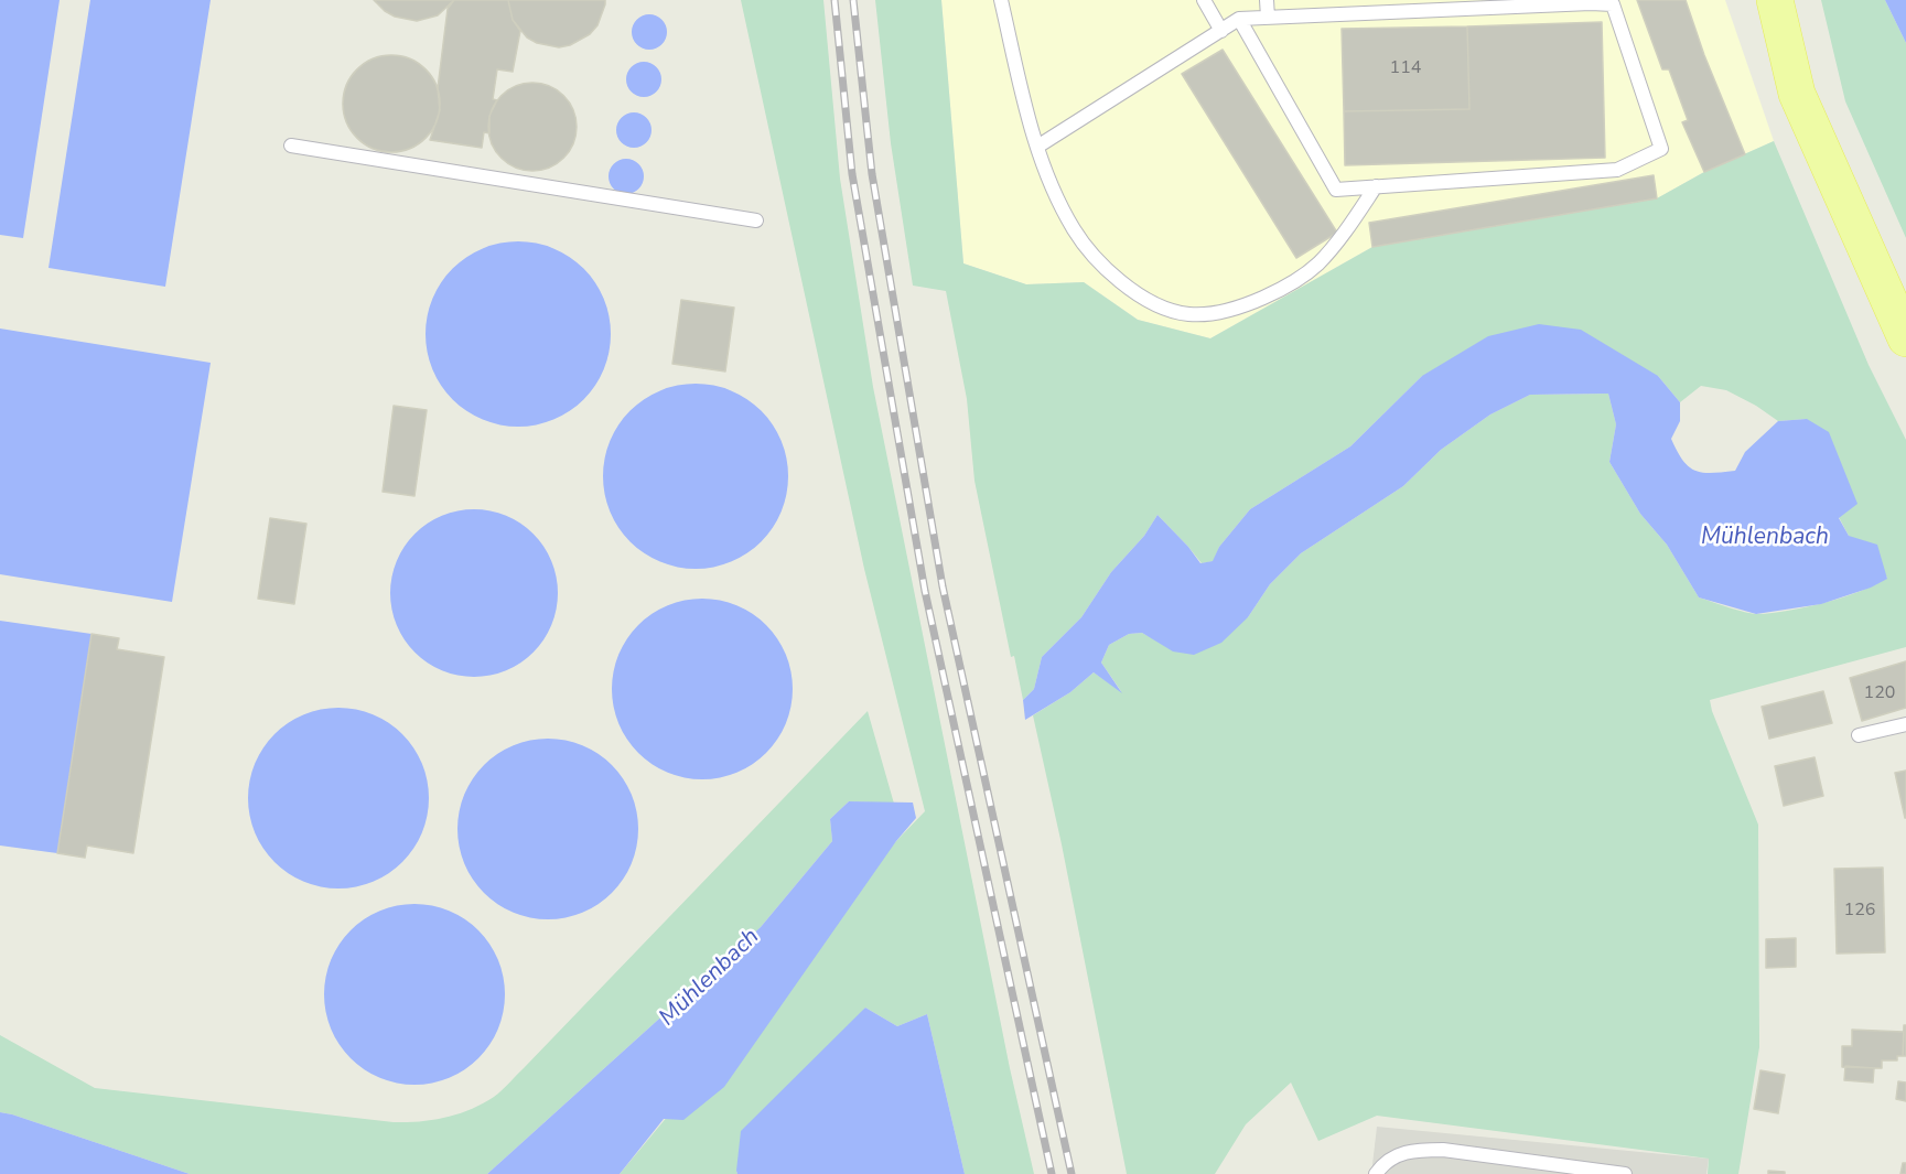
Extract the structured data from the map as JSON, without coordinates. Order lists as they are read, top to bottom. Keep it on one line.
{"water":["Mühlenbach"],"house_numbers":["114","120","126"]}
